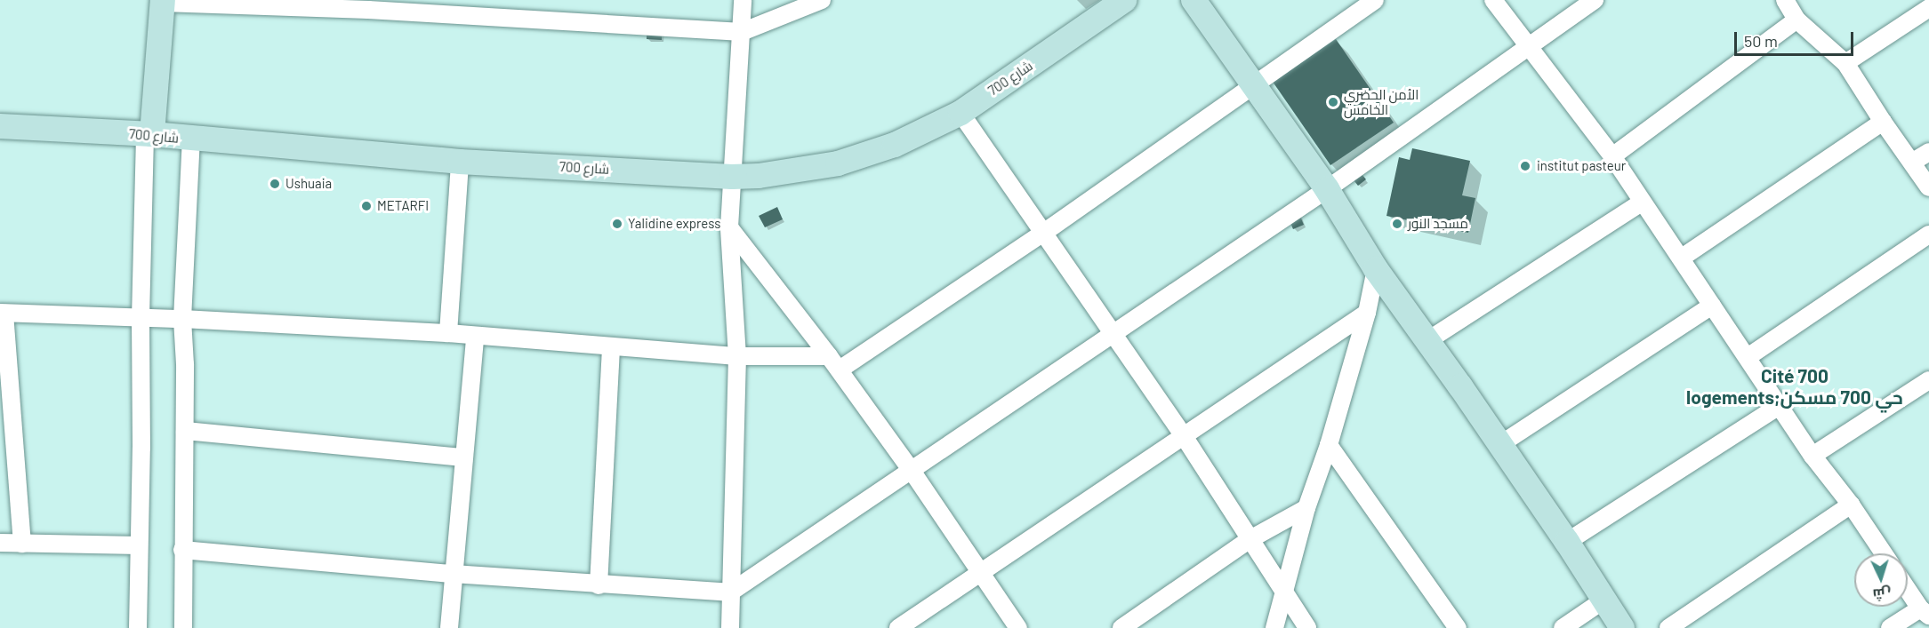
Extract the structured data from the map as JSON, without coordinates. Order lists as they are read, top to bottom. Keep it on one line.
{"streets":{"main road":["شارع 700"]},"districts":["Cité 700 logements;حي 700 مسكن"],"places":["الأمن الحضري الخامس","institut pasteur","Ushuaia","METARFI","Yalidine express","مسجد النور"],"scale_bar":"50 m","north":"bottom"}
